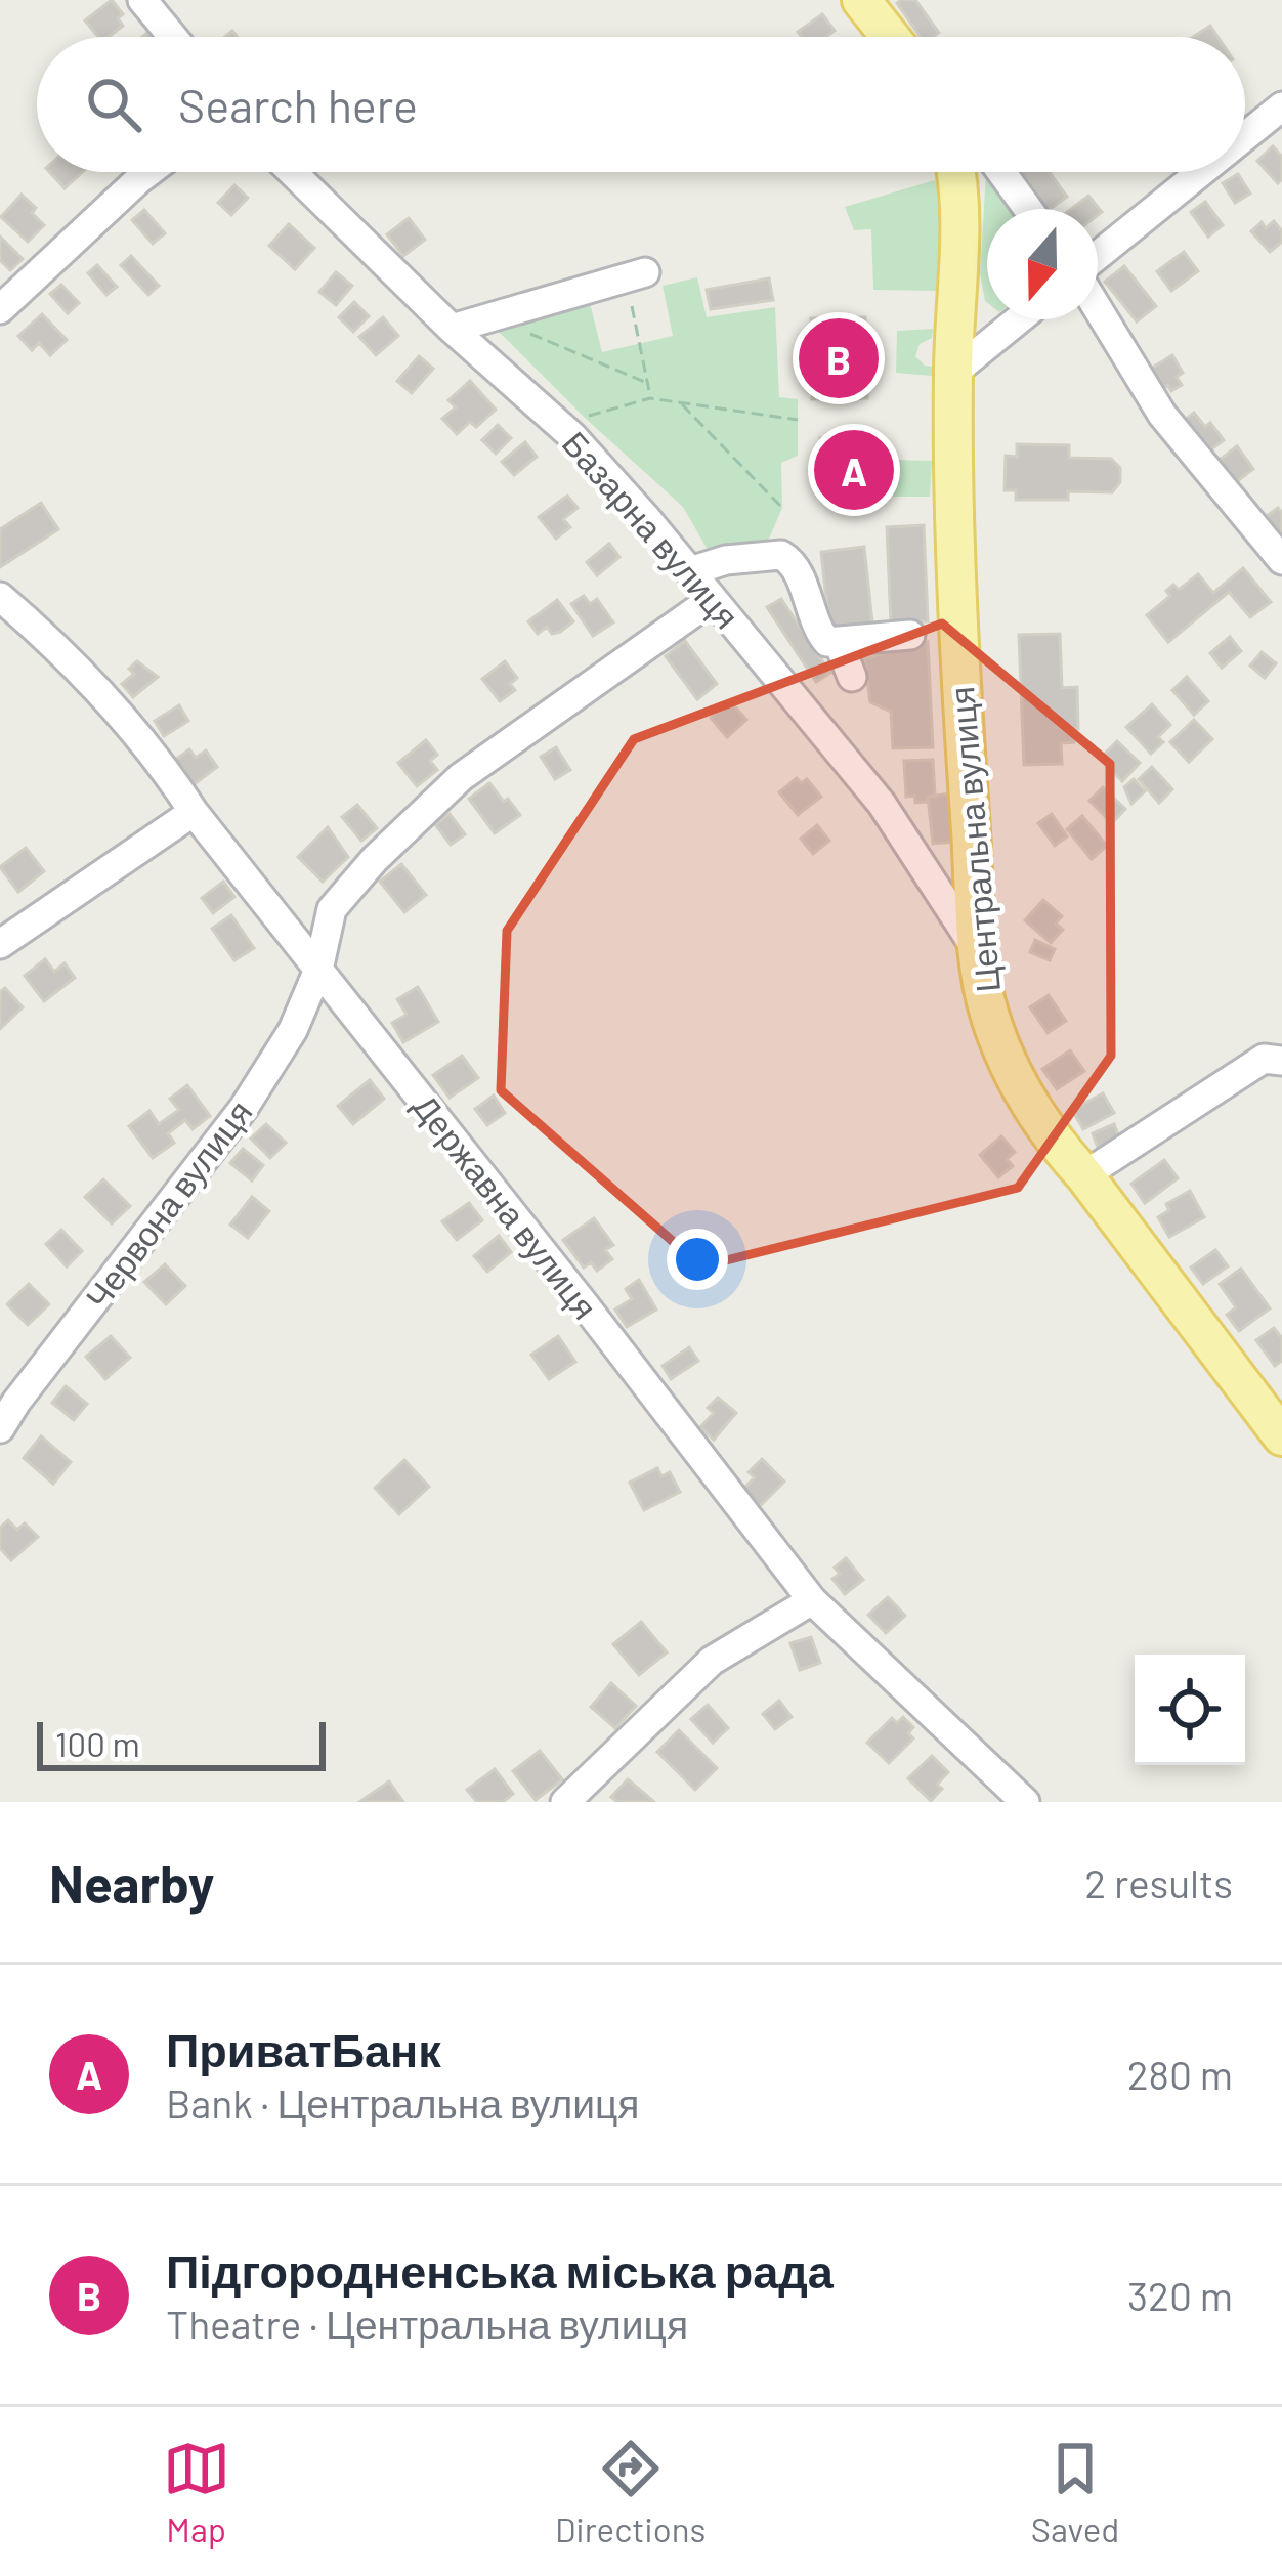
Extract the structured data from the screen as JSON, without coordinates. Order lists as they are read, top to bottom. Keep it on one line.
{"streets":{"main road":["Центральна вулиця"],"street":["Базарна вулиця","Червона вулиця","Державна вулиця"]},"crossings":[["Базарна вулиця","Центральна вулиця"],["Базарна вулиця","Червона вулиця"],["Червона вулиця","Державна вулиця"]],"scale_bar":"100 m","north":"bottom","page":{"search":"Search here","pins":["B","A"],"scale":"100 m","heading":["Nearby","2 results"],"list":[{"mark":"A","name":"ПриватБанк","note":"Bank · Центральна вулиця","value":"280 m"},{"mark":"B","name":"Підгородненська міська рада","note":"Theatre · Центральна вулиця","value":"320 m"}],"nav":["Map","Directions","Saved"]}}
